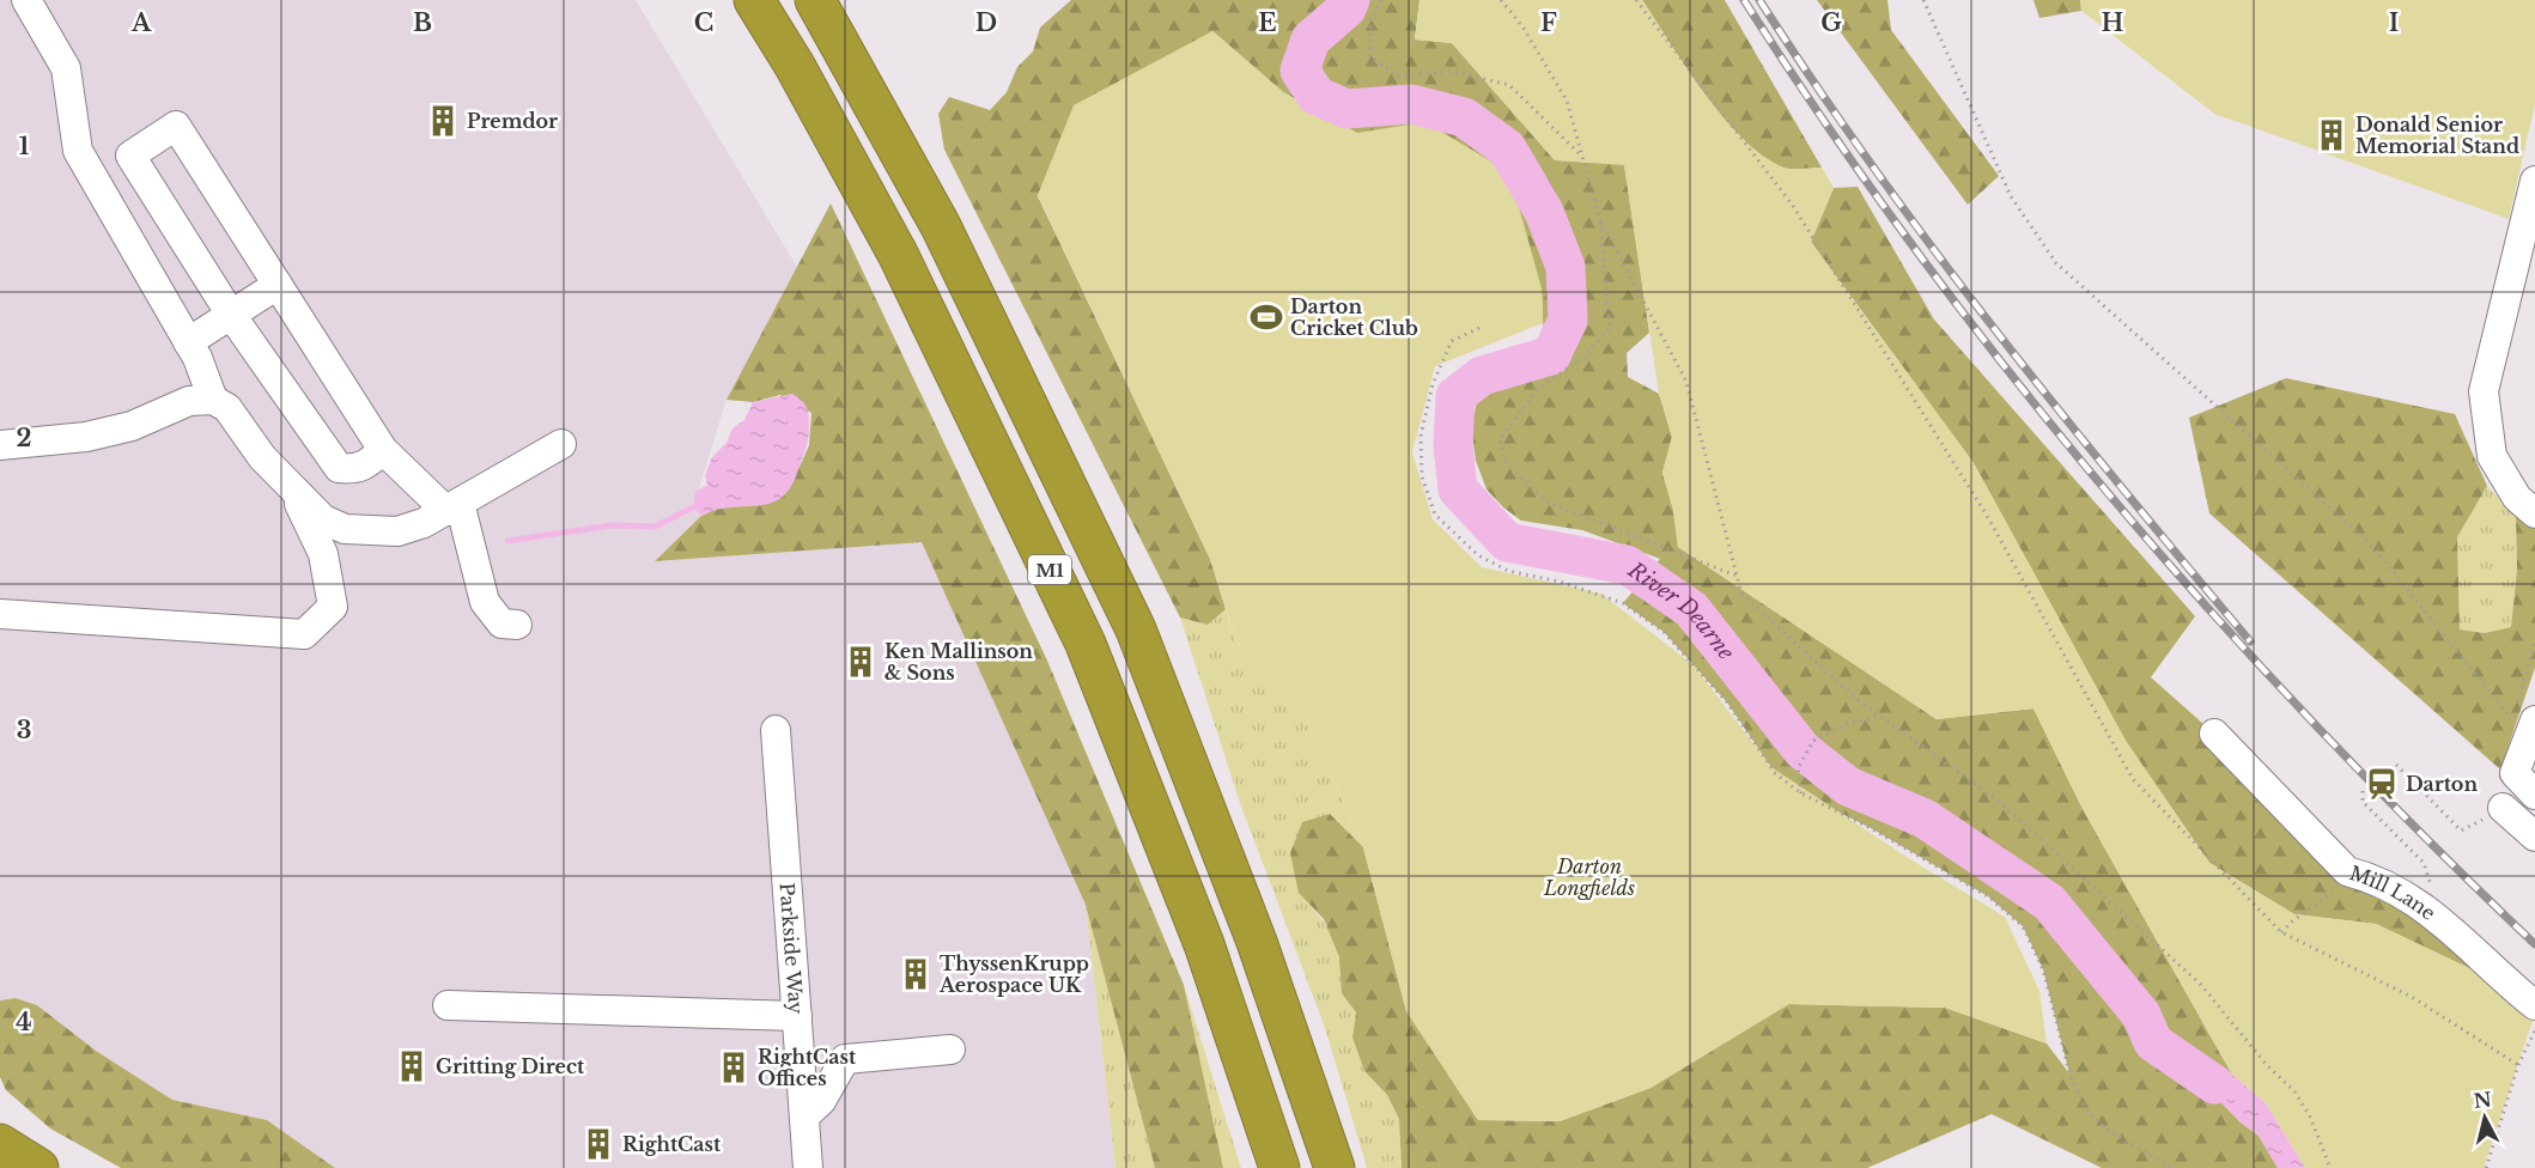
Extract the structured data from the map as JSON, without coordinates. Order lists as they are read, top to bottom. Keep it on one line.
{"streets":{"highway":["M1"],"street":["Mill Lane","Parkside Way"]},"water":["River Dearne"],"parks":["Darton Longfields"],"places":{"building":["Premdor","Donald Senior Memorial Stand","Ken Mallinson & Sons","ThyssenKrupp Aerospace UK","Gritting Direct","RightCast Offices","RightCast"],"sports":["Darton Cricket Club"],"station":["Darton"]},"north":"top","grid":{"columns":["A","B","C","D","E","F","G","H","I"],"rows":["1","2","3","4"]}}
